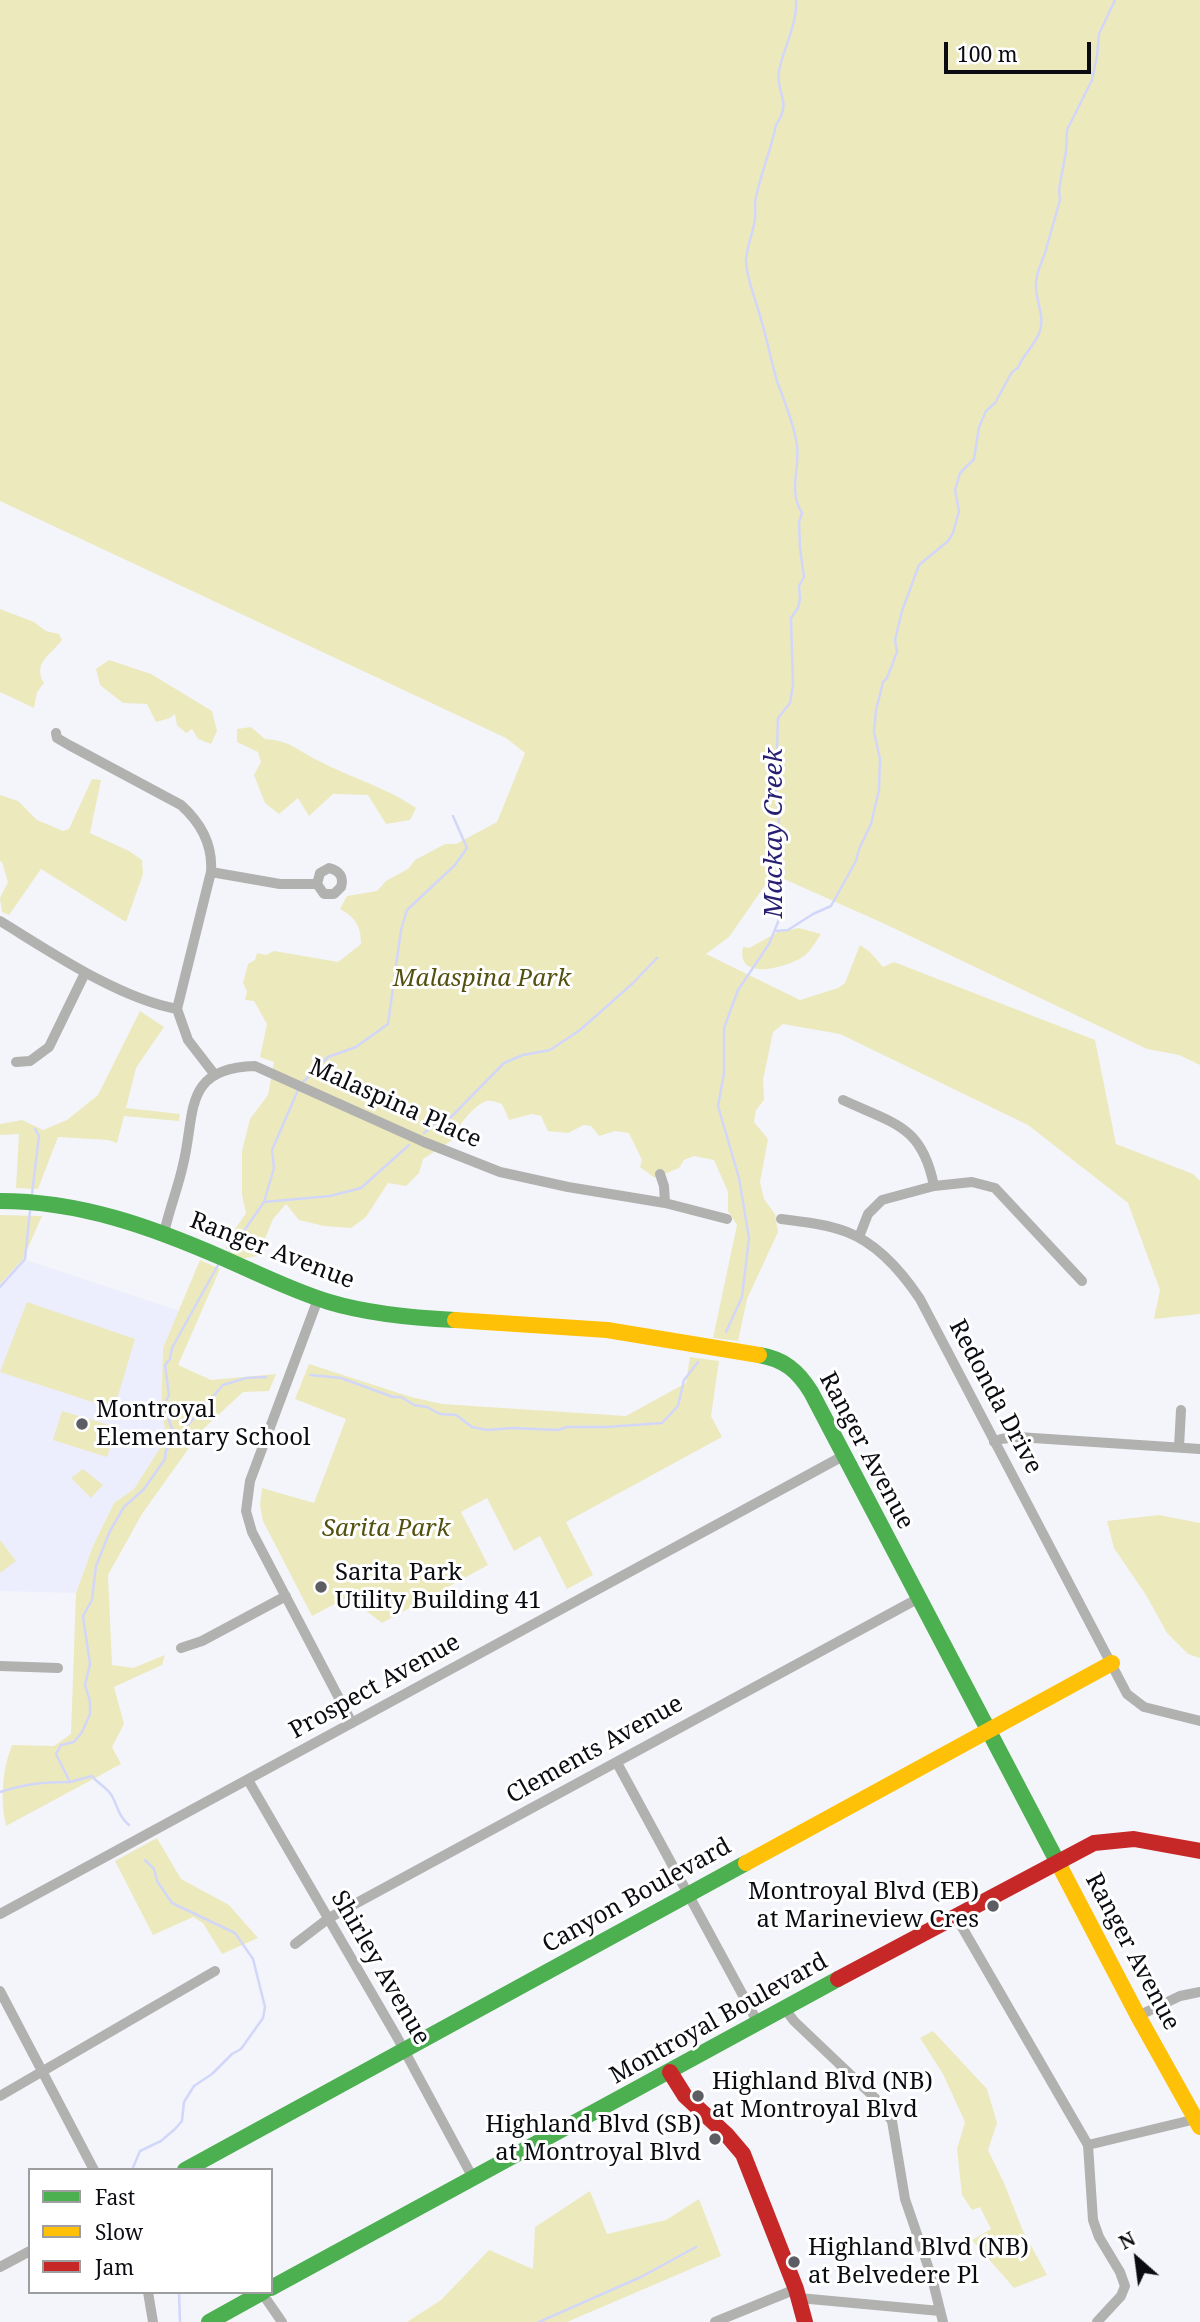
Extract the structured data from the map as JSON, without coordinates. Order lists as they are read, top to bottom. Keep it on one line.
{"streets":{"street":["Malaspina Place","Ranger Avenue","Redonda Drive","Prospect Avenue","Clements Avenue","Canyon Boulevard","Shirley Avenue","Montroyal Boulevard"]},"crossings":[["Ranger Avenue","Prospect Avenue"],["Ranger Avenue","Clements Avenue"],["Ranger Avenue","Canyon Boulevard"],["Ranger Avenue","Montroyal Boulevard"],["Redonda Drive","Canyon Boulevard"],["Prospect Avenue","Shirley Avenue"],["Clements Avenue","Shirley Avenue"],["Canyon Boulevard","Shirley Avenue"],["Shirley Avenue","Montroyal Boulevard"]],"water":["Mackay Creek"],"parks":["Malaspina Park","Sarita Park"],"places":["Montroyal Elementary School","Sarita Park Utility Building 41","Montroyal Blvd (EB) at Marineview Cres","Highland Blvd (NB) at Montroyal Blvd","Highland Blvd (SB) at Montroyal Blvd","Highland Blvd (NB) at Belvedere Pl"],"legend":["Fast","Slow","Jam"],"scale_bar":"100 m","north":"top left"}
